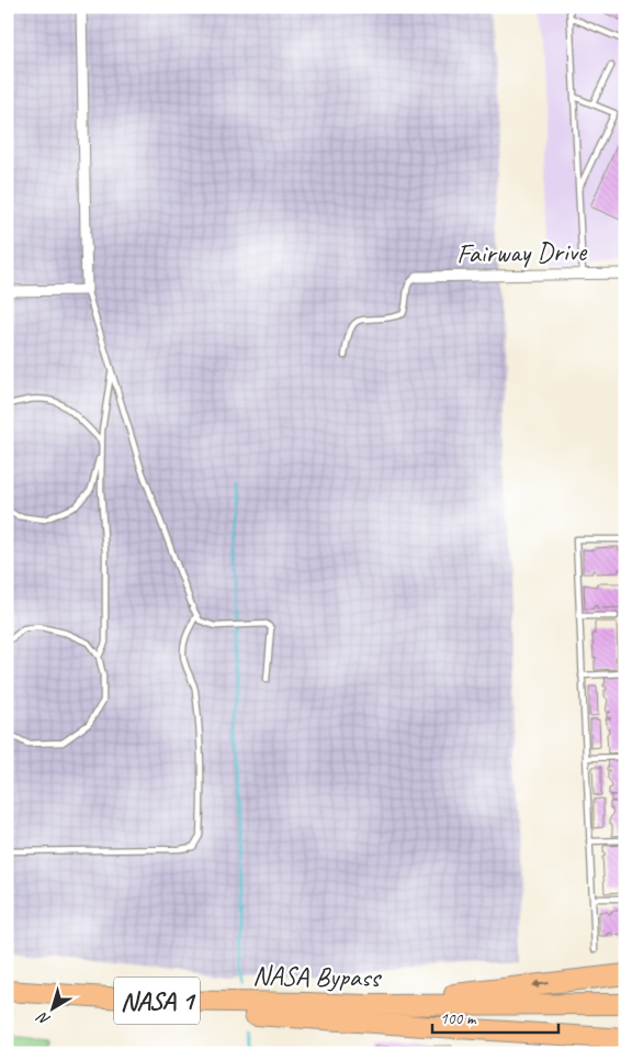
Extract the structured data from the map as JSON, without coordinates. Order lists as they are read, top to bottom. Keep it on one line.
{"streets":{"highway":["NASA Bypass","NASA 1"],"street":["Fairway Drive"]},"scale_bar":"100 m","north":"bottom left"}
